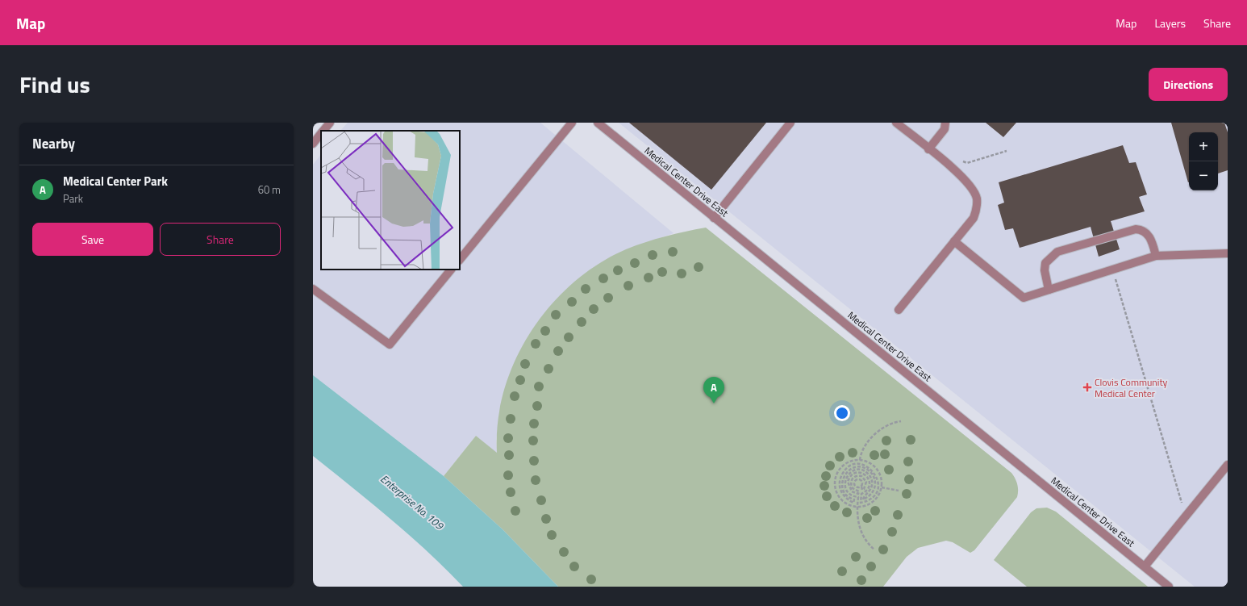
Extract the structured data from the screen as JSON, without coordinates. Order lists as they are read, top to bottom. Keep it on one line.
{"streets":{"street":["Medical Center Drive East"]},"water":["Enterprise No. 109"],"places":{"health":["Clovis Community Medical Center"]},"page":{"header":"Map","nav":["Map","Layers","Share"],"title":"Find us","buttons":["Directions",["Save","Share"]],"heading":"Nearby","map_buttons":["+","−"],"list":[{"mark":"A","name":"Medical Center Park","note":"Park","value":"60 m"}],"pins":"A"}}
